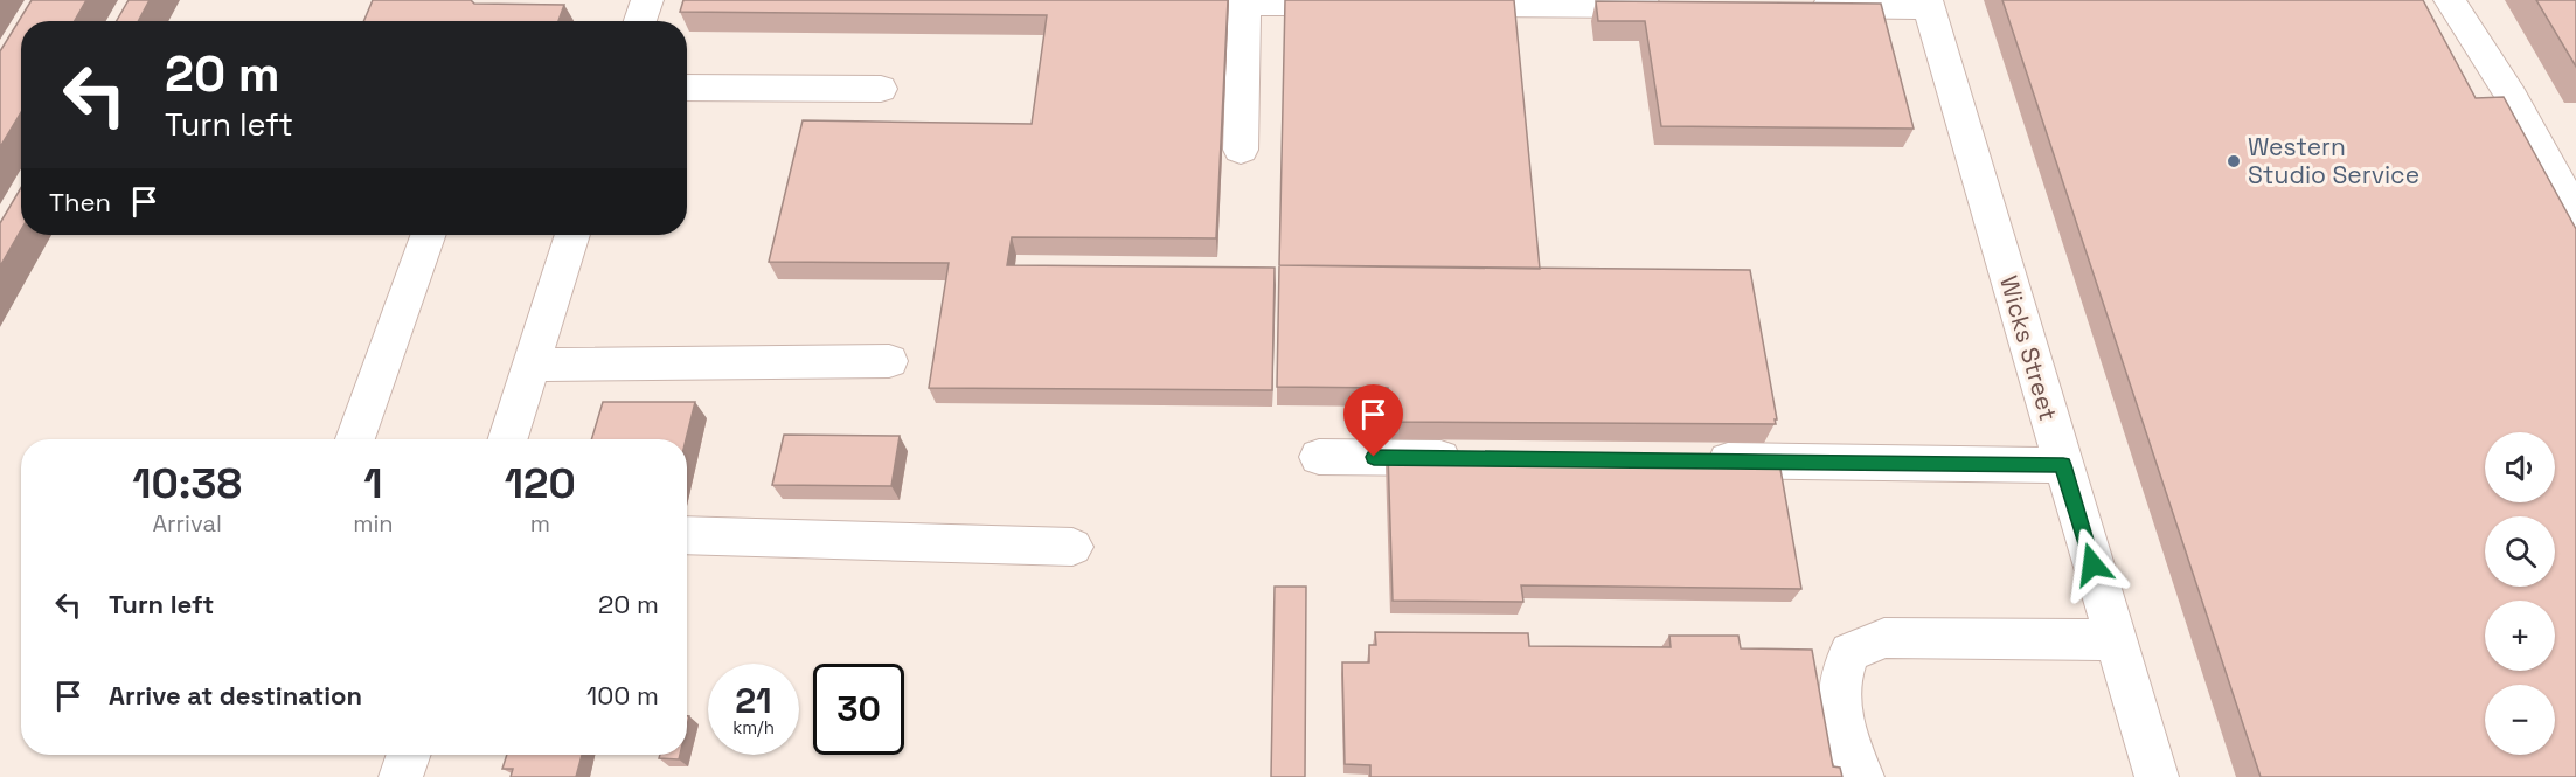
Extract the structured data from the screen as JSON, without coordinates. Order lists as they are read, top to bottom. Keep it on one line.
{"streets":{"street":["Wicks Street"]},"places":["Western Studio Service"],"page":{"turn":["20 m","Turn left"],"then":"Then","map_buttons":["+","−"],"eta":["10:38","Arrival","1","min","120","m"],"list":[{"name":"Turn left","value":"20 m"},{"name":"Arrive at destination","value":"100 m"}],"speed":"21 km/h","limit":"30"}}
